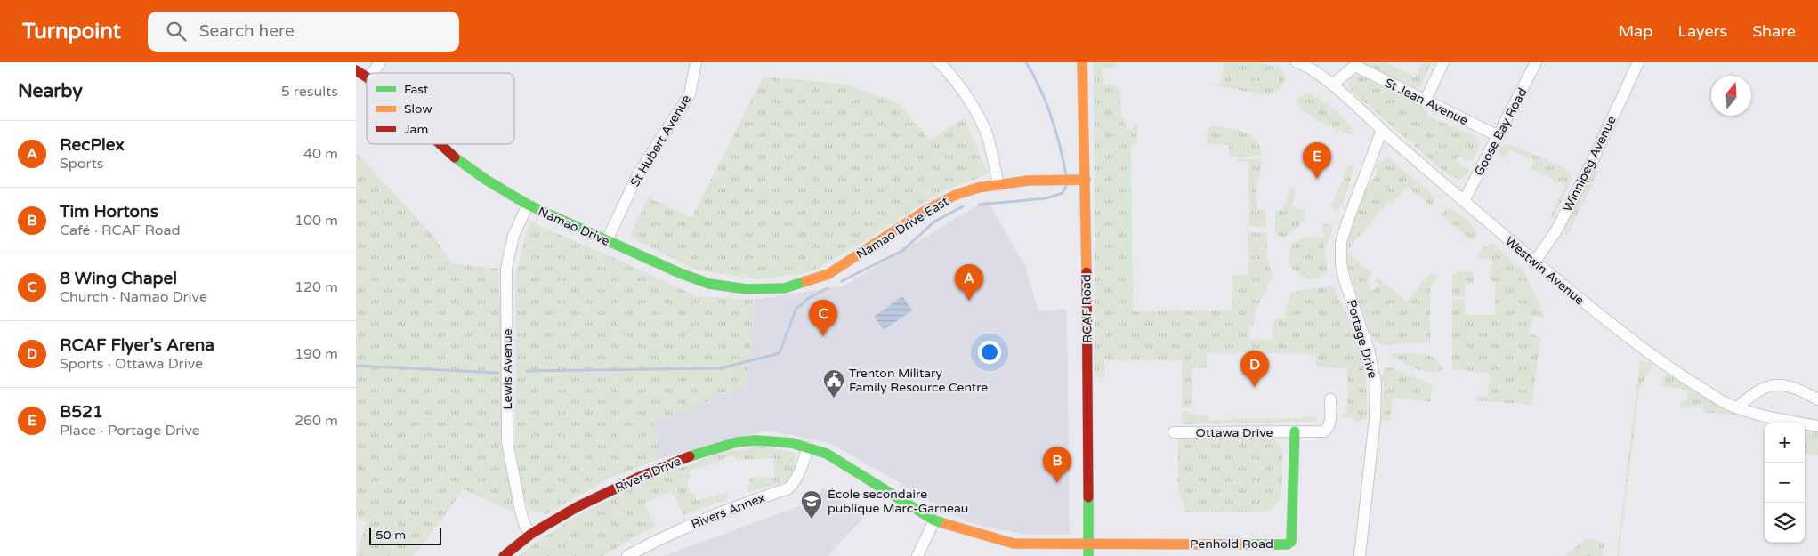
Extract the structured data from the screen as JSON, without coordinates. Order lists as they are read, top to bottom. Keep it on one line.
{"streets":{"street":["St Jean Avenue","Goose Bay Road","St Hubert Avenue","Winnipeg Avenue","Namao Drive","Namao Drive East","Westwin Avenue","RCAF Road","Portage Drive","Lewis Avenue","Ottawa Drive","Rivers Drive","Rivers Annex","Penhold Road"]},"crossings":[["St Jean Avenue","Goose Bay Road"],["Goose Bay Road","Westwin Avenue"],["St Hubert Avenue","Namao Drive"],["Winnipeg Avenue","Westwin Avenue"],["Namao Drive","Namao Drive East"],["Namao Drive","Lewis Avenue"],["Namao Drive East","RCAF Road"],["Westwin Avenue","Portage Drive"],["RCAF Road","Rivers Drive"],["RCAF Road","Penhold Road"],["Lewis Avenue","Rivers Drive"],["Ottawa Drive","Penhold Road"],["Rivers Drive","Rivers Annex"],["Rivers Drive","Penhold Road"]],"places":{"public building":["Trenton Military Family Resource Centre"],"school or university":["École secondaire publique Marc-Garneau"]},"legend":["Fast","Slow","Jam"],"scale_bar":"50 m","north":"top","page":{"header":"Turnpoint","search":"Search here","nav":["Map","Layers","Share"],"heading":["Nearby","5 results"],"list":[{"mark":"A","name":"RecPlex","note":"Sports","value":"40 m"},{"mark":"B","name":"Tim Hortons","note":"Café · RCAF Road","value":"100 m"},{"mark":"C","name":"8 Wing Chapel","note":"Church · Namao Drive","value":"120 m"},{"mark":"D","name":"RCAF Flyer's Arena","note":"Sports · Ottawa Drive","value":"190 m"},{"mark":"E","name":"B521","note":"Place · Portage Drive","value":"260 m"}],"pins":["E","A","C","D","B"],"map_buttons":["+","−"],"scale":"50 m"}}
